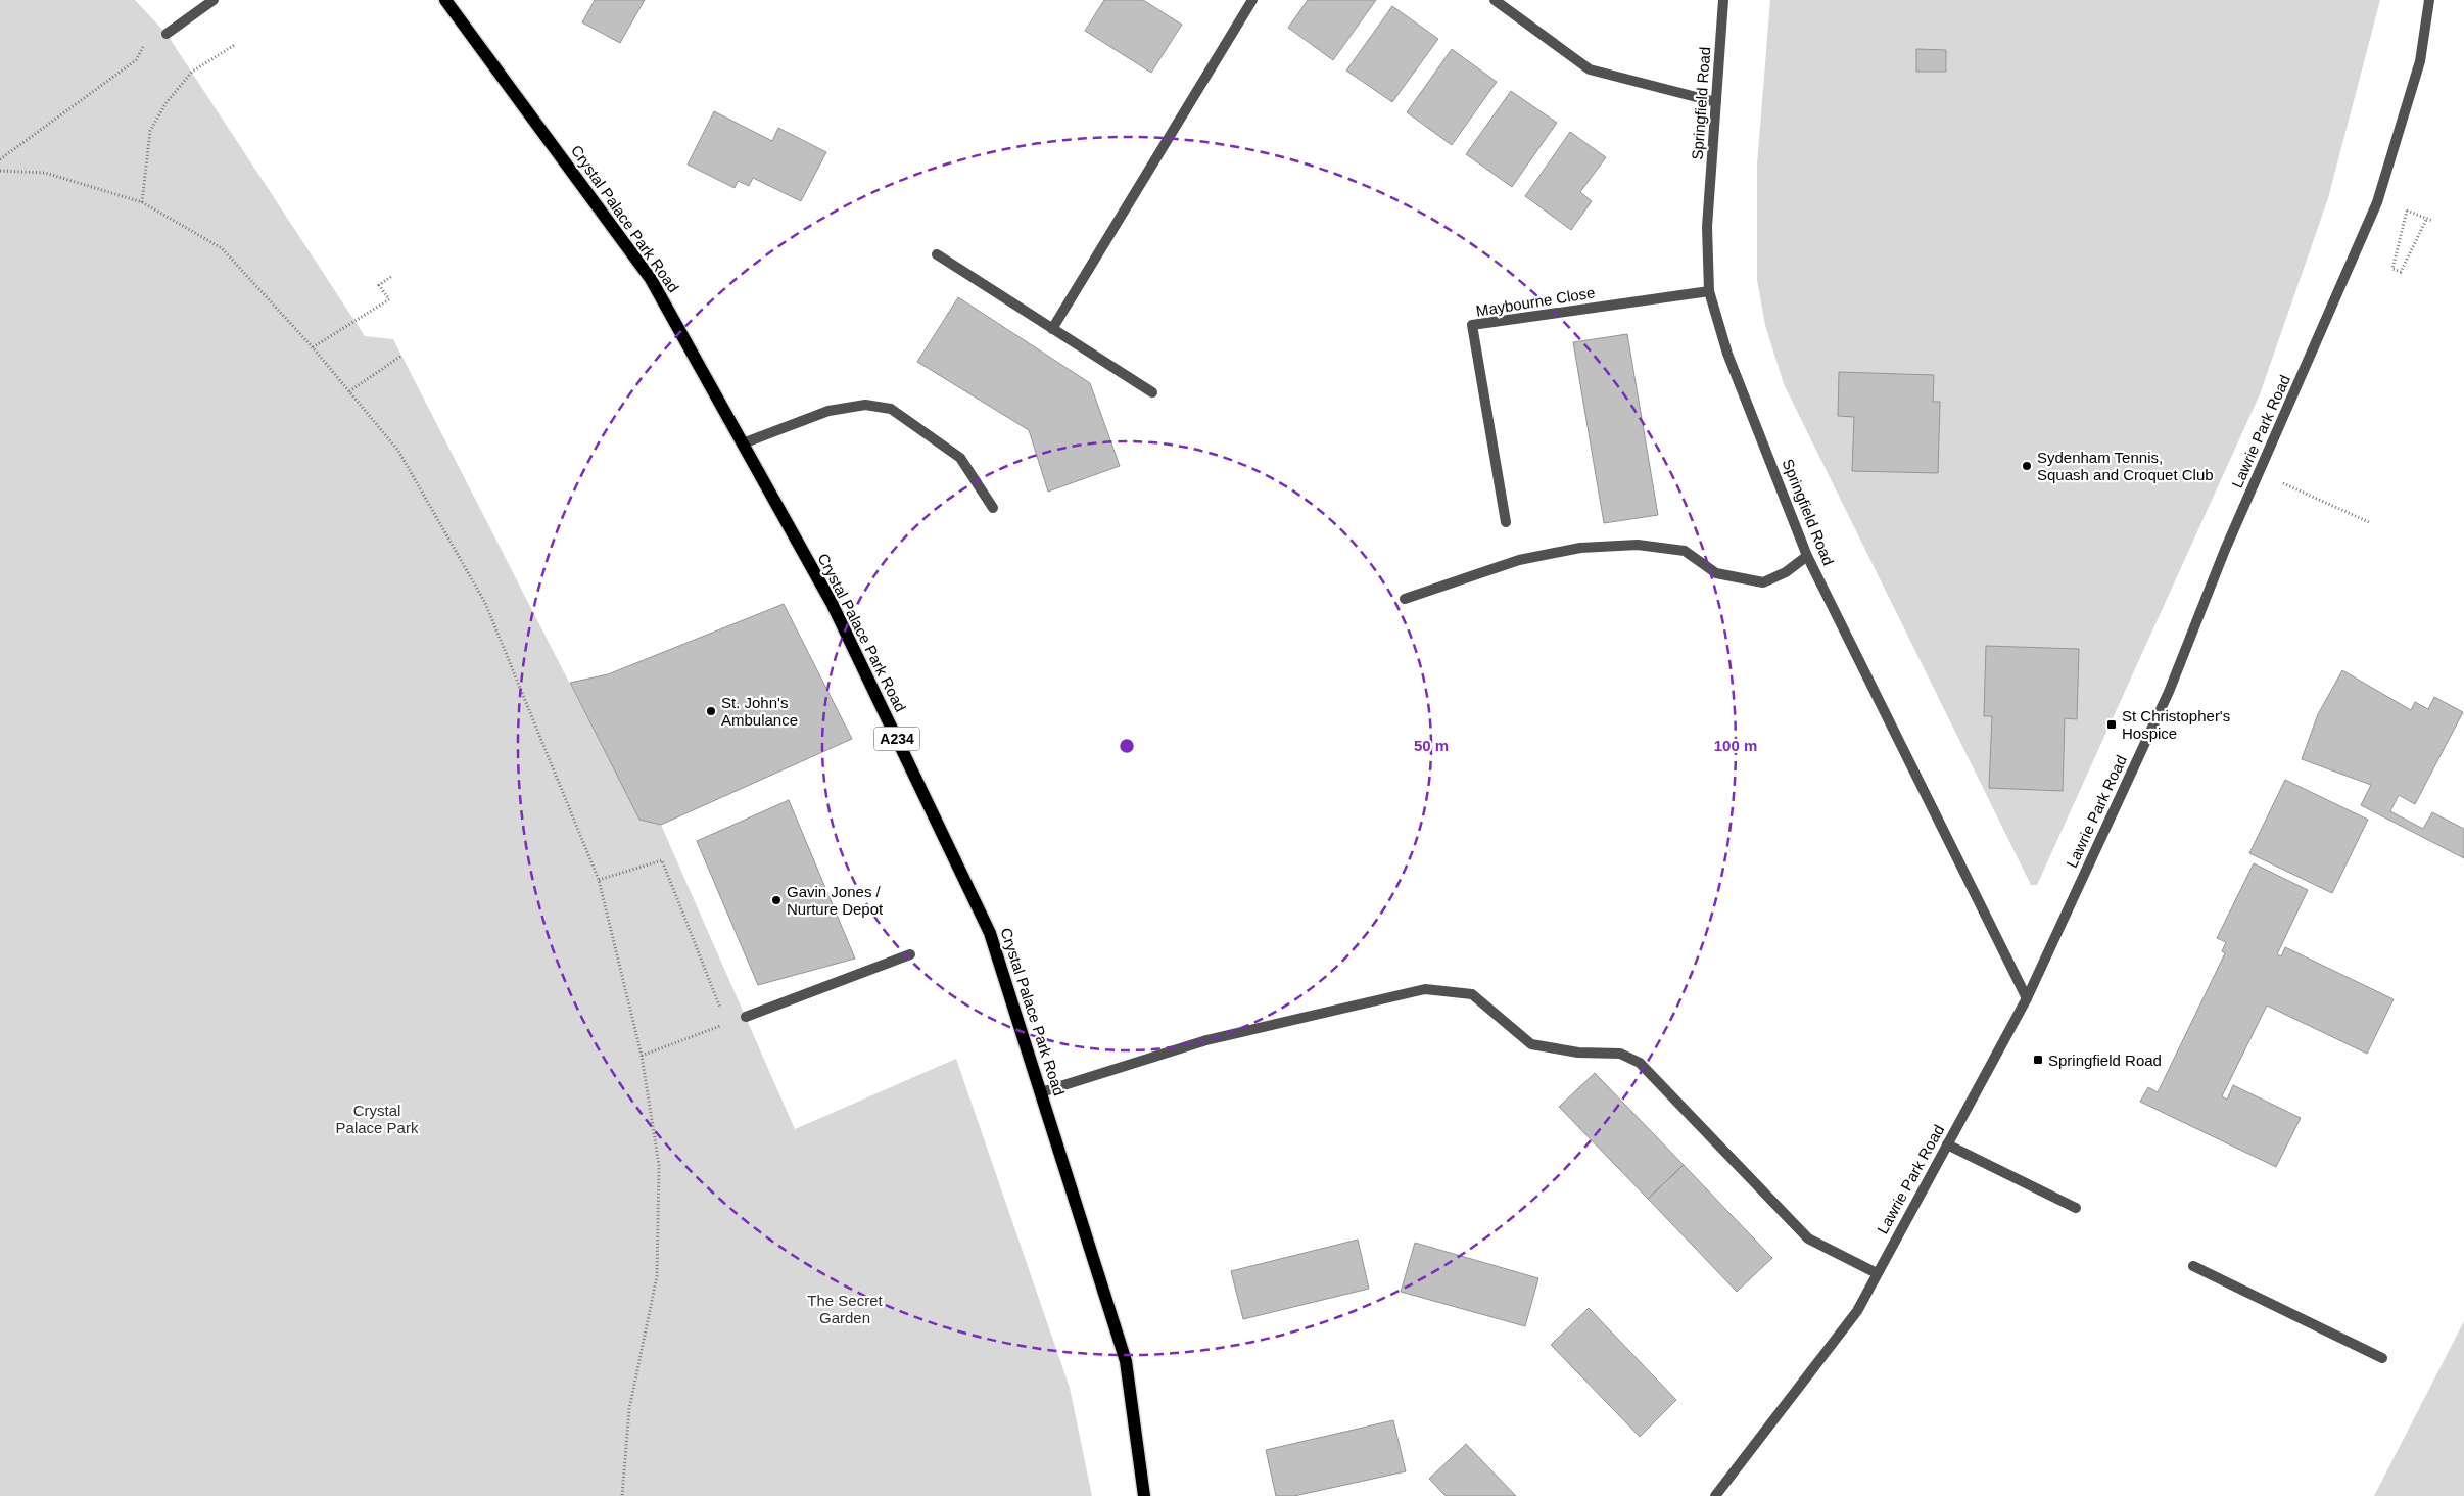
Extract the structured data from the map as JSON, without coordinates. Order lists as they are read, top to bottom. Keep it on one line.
{"streets":{"main road":["Crystal Palace Park Road","A234"],"street":["Springfield Road","Maybourne Close","Lawrie Park Road"]},"crossings":[["Springfield Road","Maybourne Close"],["Springfield Road","Lawrie Park Road"]],"parks":["Crystal Palace Park","The Secret Garden"],"places":{"other":["Sydenham Tennis, Squash and Croquet Club","St. John's Ambulance","Gavin Jones / Nurture Depot"],"transit":["St Christopher's Hospice","Springfield Road"]},"rings":["50 m","100 m"]}
